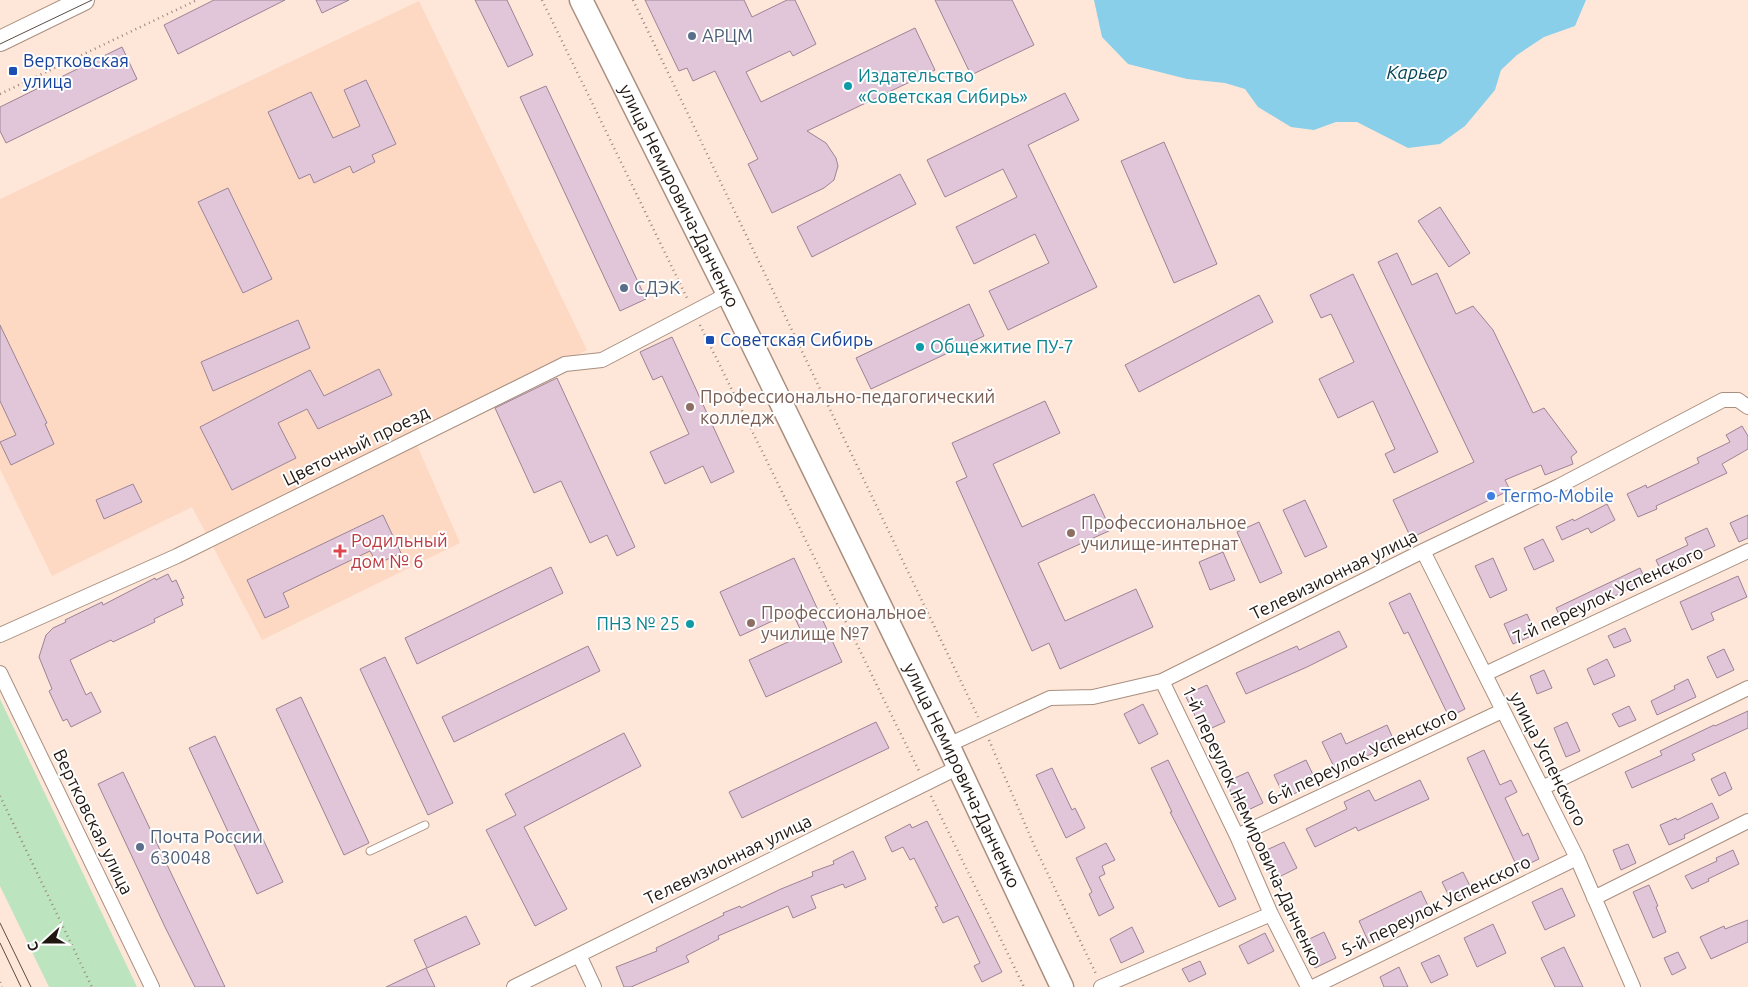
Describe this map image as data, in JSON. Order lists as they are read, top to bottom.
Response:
{
  "streets": {
    "main road": ["улица Немировича-Данченко"],
    "street": [
      "Цветочный проезд",
      "Телевизионная улица",
      "7-й переулок Успенского",
      "6-й переулок Успенского",
      "улица Успенского",
      "Вертковская улица",
      "1-й переулок Немировича-Данченко",
      "5-й переулок Успенского"
    ]
  },
  "crossings": [
    ["улица Немировича-Данченко", "Цветочный проезд"],
    ["улица Немировича-Данченко", "Телевизионная улица"],
    ["Телевизионная улица", "улица Успенского"],
    ["Телевизионная улица", "1-й переулок Немировича-Данченко"],
    ["7-й переулок Успенского", "улица Успенского"],
    ["6-й переулок Успенского", "улица Успенского"],
    ["6-й переулок Успенского", "1-й переулок Немировича-Данченко"],
    ["улица Успенского", "5-й переулок Успенского"]
  ],
  "water": ["Карьер"],
  "places": {
    "other": [
      "АРЦМ",
      "Издательство «Советская Сибирь»",
      "СДЭК",
      "Общежитие ПУ-7",
      "Профессионально-педагогический колледж",
      "Termo-Mobile",
      "Профессиональное училище-интернат",
      "Профессиональное училище №7",
      "ПНЗ № 25",
      "Почта России 630048"
    ],
    "transit": ["Вертковская улица", "Советская Сибирь"],
    "health": ["Родильный дом № 6"]
  },
  "north": "left"
}
